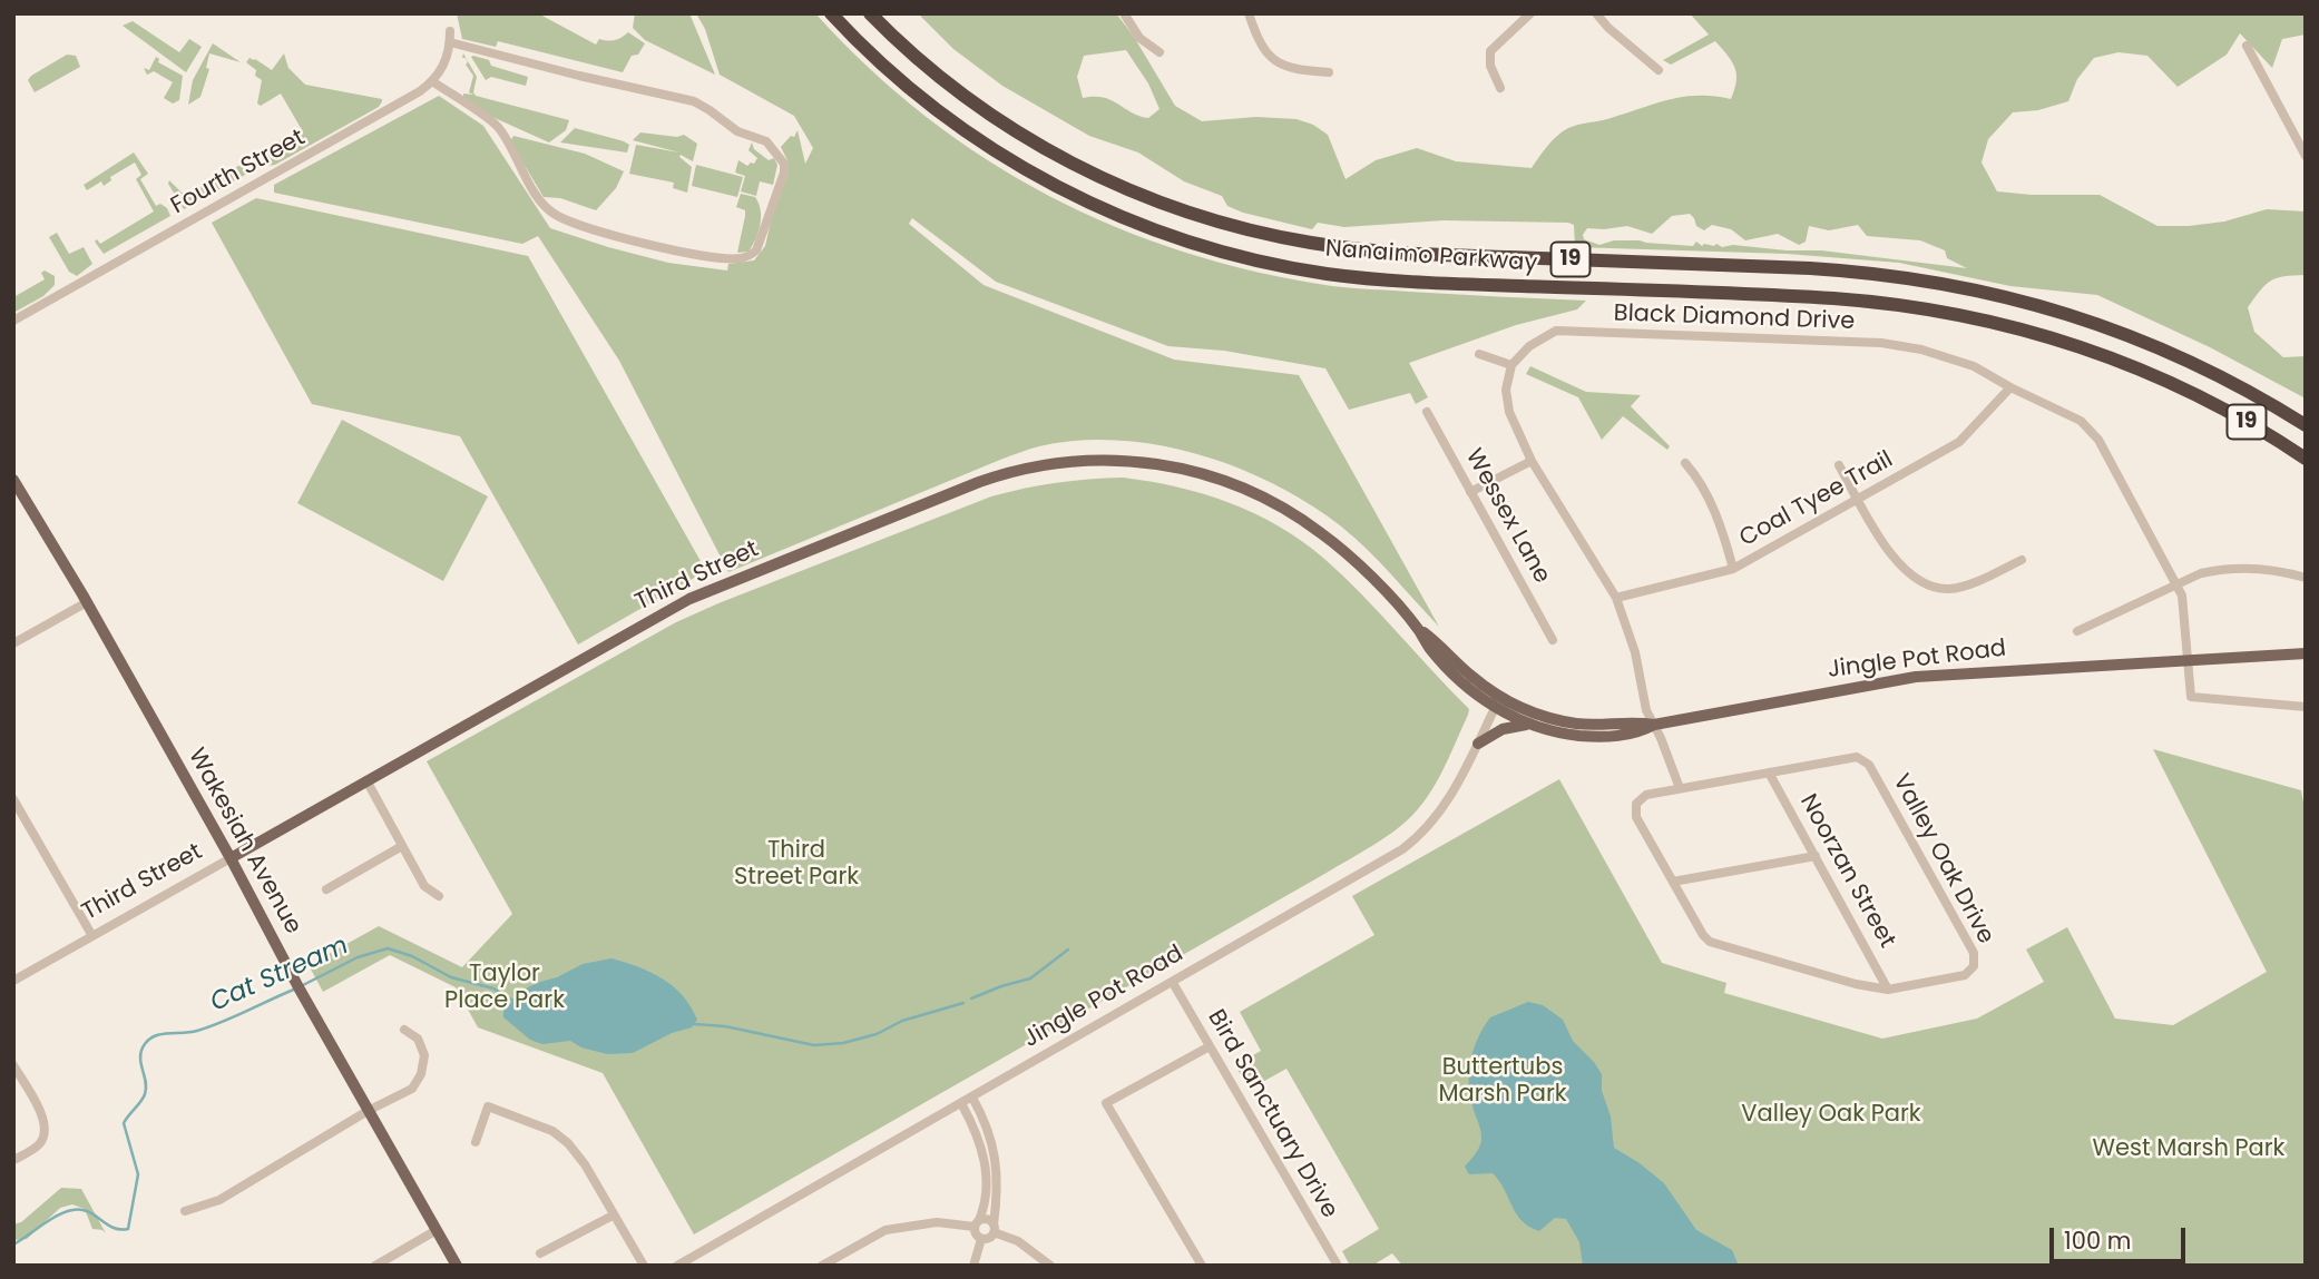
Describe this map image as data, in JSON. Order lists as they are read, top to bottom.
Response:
{
  "streets": {
    "highway": ["Nanaimo Parkway", "19"],
    "main road": ["Third Street", "Jingle Pot Road", "Wakesiah Avenue"],
    "street": [
      "Fourth Street",
      "Black Diamond Drive",
      "Coal Tyee Trail",
      "Wessex Lane",
      "Valley Oak Drive",
      "Noorzan Street",
      "Bird Sanctuary Drive"
    ]
  },
  "crossings": [
    ["Black Diamond Drive", "Coal Tyee Trail"],
    ["Black Diamond Drive", "Jingle Pot Road"],
    ["Third Street", "Jingle Pot Road"],
    ["Third Street", "Wakesiah Avenue"],
    ["Jingle Pot Road", "Bird Sanctuary Drive"],
    ["Valley Oak Drive", "Noorzan Street"]
  ],
  "water": ["Cat Stream"],
  "parks": [
    "Third Street Park",
    "Taylor Place Park",
    "Buttertubs Marsh Park",
    "Valley Oak Park",
    "West Marsh Park"
  ],
  "scale_bar": "100 m"
}
